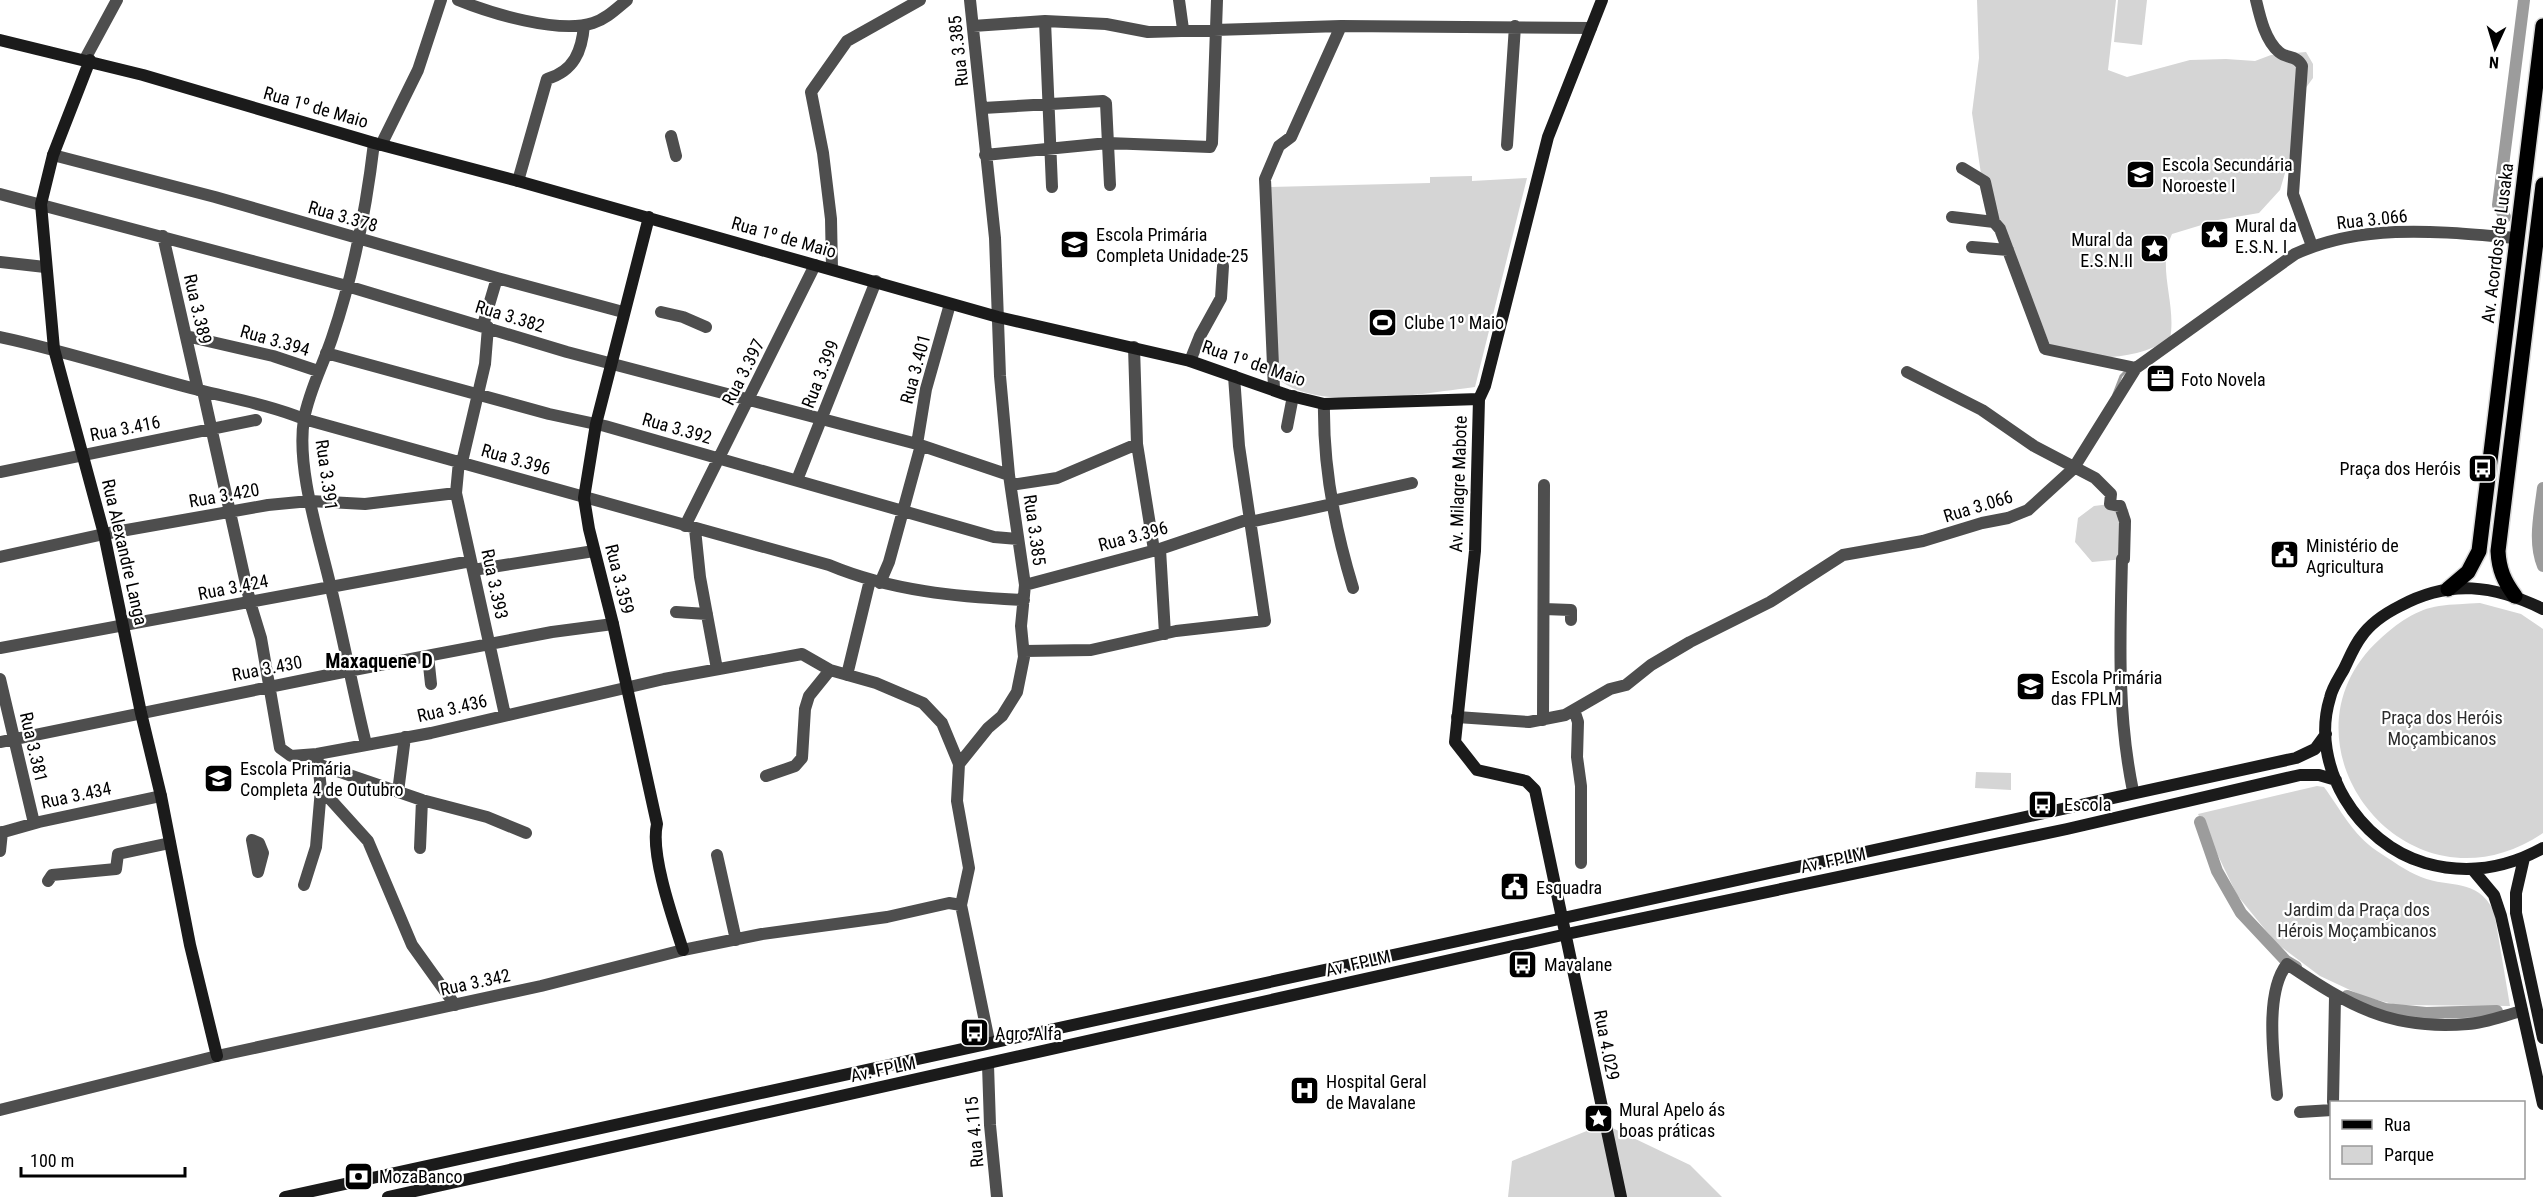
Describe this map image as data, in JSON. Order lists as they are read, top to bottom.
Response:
{
  "streets": {
    "main road": [
      "Rua 1º de Maio",
      "Av. Acordos de Lusaka",
      "Av. Milagre Mabote",
      "Rua Alexandre Langa",
      "Rua 3.359",
      "Av. FPLM",
      "Rua 4.029"
    ],
    "street": [
      "Rua 3.385",
      "Rua 3.378",
      "Rua 3.066",
      "Rua 3.389",
      "Rua 3.382",
      "Rua 3.394",
      "Rua 3.401",
      "Rua 3.397",
      "Rua 3.399",
      "Rua 3.416",
      "Rua 3.392",
      "Rua 3.396",
      "Rua 3.391",
      "Rua 3.420",
      "Rua 3.393",
      "Rua 3.424",
      "Rua 3.430",
      "Rua 3.436",
      "Rua 3.381",
      "Rua 3.434",
      "Rua 3.342",
      "Rua 4.115"
    ]
  },
  "crossings": [
    ["Rua 3.385", "Rua 1º de Maio"],
    ["Rua 3.385", "Rua 3.382"],
    ["Rua 3.385", "Rua 3.392"],
    ["Rua 3.385", "Rua 3.396"],
    ["Rua 3.385", "Rua 3.436"],
    ["Rua 1º de Maio", "Rua 3.401"],
    ["Rua 1º de Maio", "Rua 3.397"],
    ["Rua 1º de Maio", "Rua 3.399"],
    ["Rua 1º de Maio", "Rua 3.391"],
    ["Rua 1º de Maio", "Av. Milagre Mabote"],
    ["Rua 1º de Maio", "Rua Alexandre Langa"],
    ["Rua 1º de Maio", "Rua 3.359"],
    ["Rua 3.378", "Rua 3.391"],
    ["Rua 3.378", "Rua Alexandre Langa"],
    ["Rua 3.378", "Rua 3.359"],
    ["Rua 3.378", "Rua 3.393"],
    ["Rua 3.066", "Av. Acordos de Lusaka"],
    ["Rua 3.066", "Av. Milagre Mabote"],
    ["Rua 3.389", "Rua 3.382"],
    ["Rua 3.389", "Rua 3.394"],
    ["Rua 3.389", "Rua 3.416"],
    ["Rua 3.389", "Rua 3.396"],
    ["Rua 3.389", "Rua 3.420"],
    ["Rua 3.389", "Rua 3.424"],
    ["Rua 3.389", "Rua 3.430"],
    ["Rua 3.389", "Rua 3.436"],
    ["Rua 3.382", "Rua 3.401"],
    ["Rua 3.382", "Rua 3.397"],
    ["Rua 3.382", "Rua 3.399"],
    ["Rua 3.382", "Rua 3.391"],
    ["Rua 3.382", "Rua Alexandre Langa"],
    ["Rua 3.382", "Rua 3.359"],
    ["Rua 3.382", "Rua 3.393"],
    ["Rua 3.394", "Rua 3.391"],
    ["Rua 3.401", "Rua 3.392"],
    ["Rua 3.401", "Rua 3.396"],
    ["Rua 3.401", "Rua 3.436"],
    ["Rua 3.397", "Rua 3.392"],
    ["Rua 3.397", "Rua 3.396"],
    ["Rua 3.399", "Rua 3.392"],
    ["Rua 3.416", "Rua Alexandre Langa"],
    ["Rua 3.392", "Rua 3.391"],
    ["Rua 3.392", "Rua 3.359"],
    ["Rua 3.392", "Rua 3.393"],
    ["Rua 3.396", "Rua 3.391"],
    ["Rua 3.396", "Rua Alexandre Langa"],
    ["Rua 3.396", "Rua 3.359"],
    ["Rua 3.396", "Rua 3.393"],
    ["Rua 3.391", "Rua 3.420"],
    ["Rua 3.391", "Rua 3.424"],
    ["Rua 3.391", "Rua 3.430"],
    ["Rua 3.391", "Rua 3.436"],
    ["Av. Milagre Mabote", "Av. FPLM"],
    ["Av. Milagre Mabote", "Rua 4.029"],
    ["Rua 3.420", "Rua Alexandre Langa"],
    ["Rua 3.420", "Rua 3.393"],
    ["Rua Alexandre Langa", "Rua 3.424"],
    ["Rua Alexandre Langa", "Rua 3.430"],
    ["Rua Alexandre Langa", "Rua 3.434"],
    ["Rua Alexandre Langa", "Rua 3.342"],
    ["Rua 3.359", "Rua 3.424"],
    ["Rua 3.359", "Rua 3.430"],
    ["Rua 3.359", "Rua 3.436"],
    ["Rua 3.359", "Rua 3.342"],
    ["Rua 3.393", "Rua 3.424"],
    ["Rua 3.393", "Rua 3.430"],
    ["Rua 3.393", "Rua 3.436"],
    ["Rua 3.430", "Rua 3.381"],
    ["Rua 3.381", "Rua 3.434"],
    ["Av. FPLM", "Rua 4.029"],
    ["Av. FPLM", "Rua 4.115"]
  ],
  "districts": ["Maxaquene D"],
  "parks": ["Praça dos Heróis Moçambicanos", "Jardim da Praça dos Hérois Moçambicanos"],
  "places": {
    "school or university": [
      "Escola Secundária Noroeste I",
      "Escola Primária Completa Unidade-25",
      "Escola Primária das FPLM",
      "Escola Primária Completa 4 de Outubro"
    ],
    "place": ["Mural da E.S.N. I", "Mural da E.S.N.II", "Mural Apelo ás boas práticas"],
    "sports": ["Clube 1º Maio"],
    "office": ["Foto Novela"],
    "bus stop": [
      "Praça dos Heróis",
      "Escola",
      "Mavalane",
      "Agro-Alfa"
    ],
    "public building": ["Ministério de Agricultura", "Esquadra"],
    "hospital": ["Hospital Geral de Mavalane"],
    "bank": ["MozaBanco"]
  },
  "legend": ["Rua", "Parque"],
  "scale_bar": "100 m",
  "north": "bottom"
}
